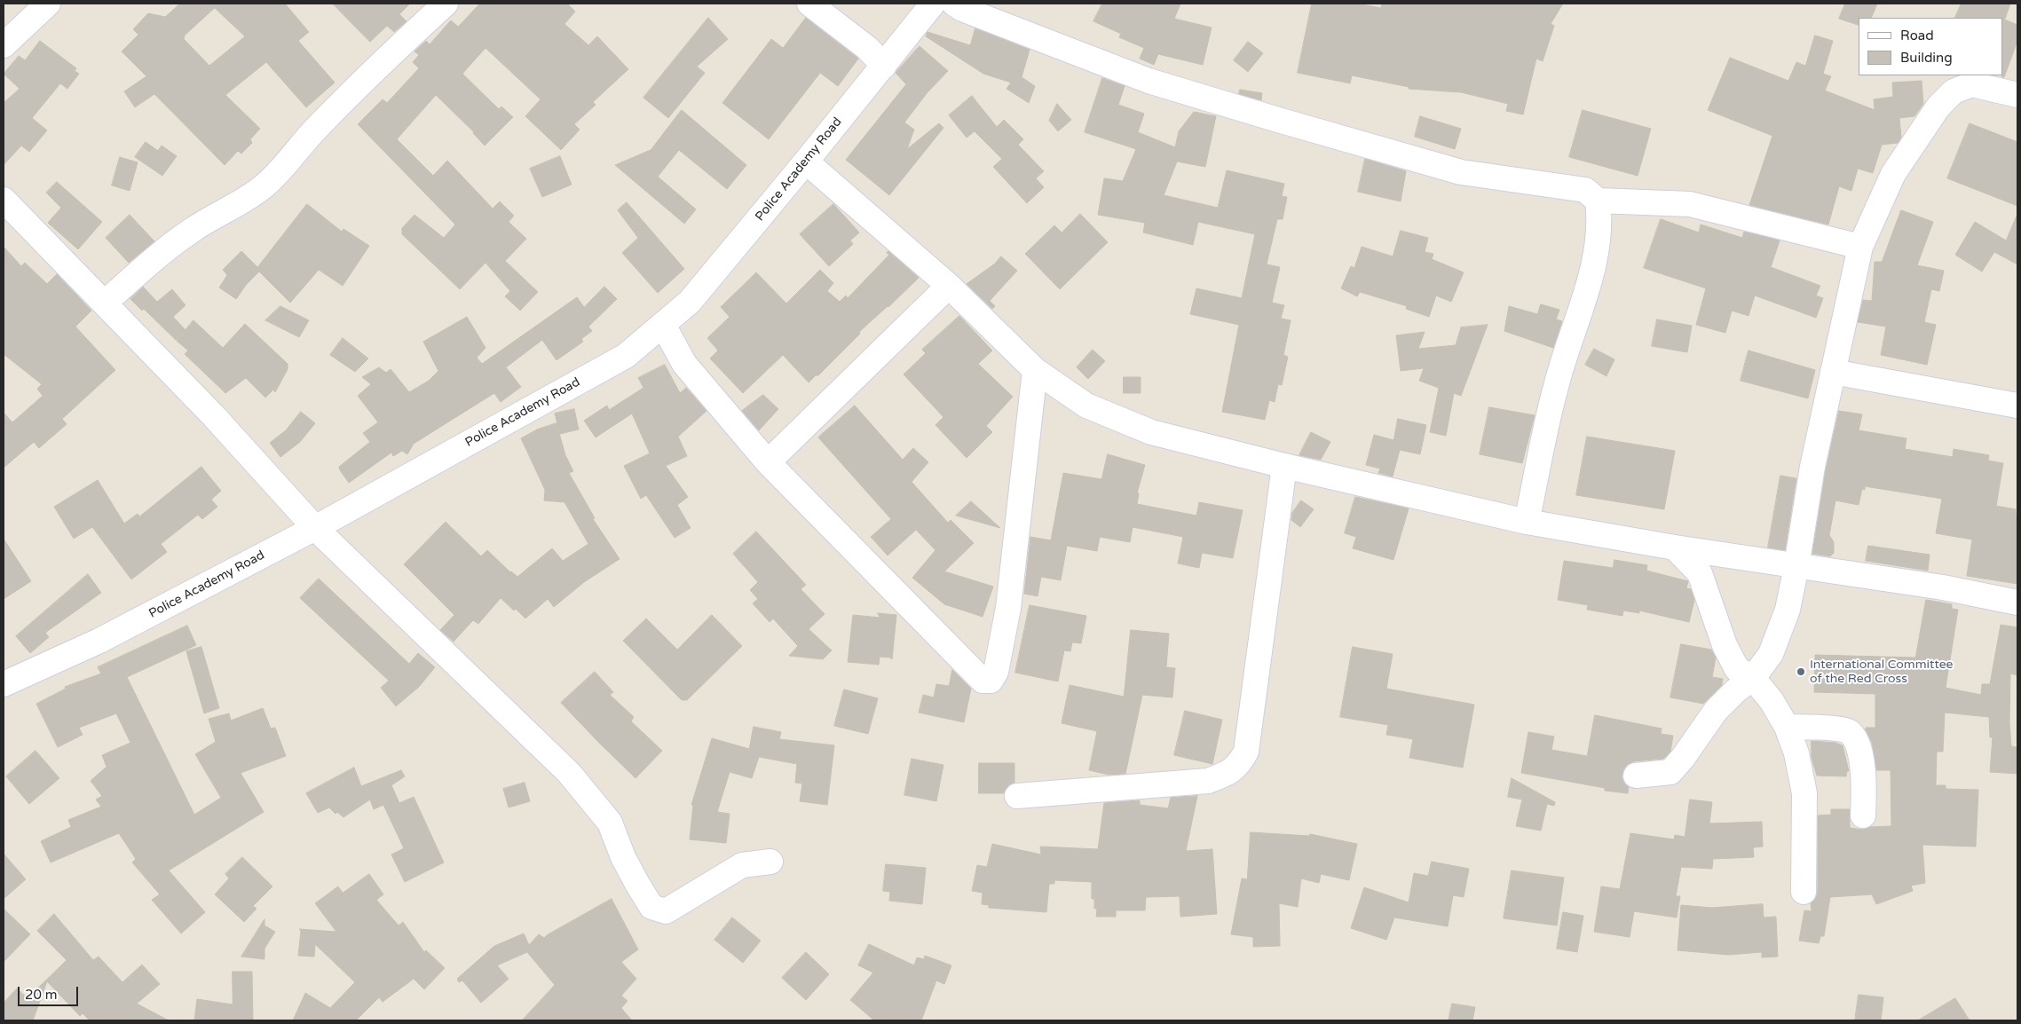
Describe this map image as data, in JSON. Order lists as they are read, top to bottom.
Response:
{
  "streets": {
    "street": ["Police Academy Road"]
  },
  "places": ["International Committee of the Red Cross"],
  "legend": ["Road", "Building"],
  "scale_bar": "20 m"
}
